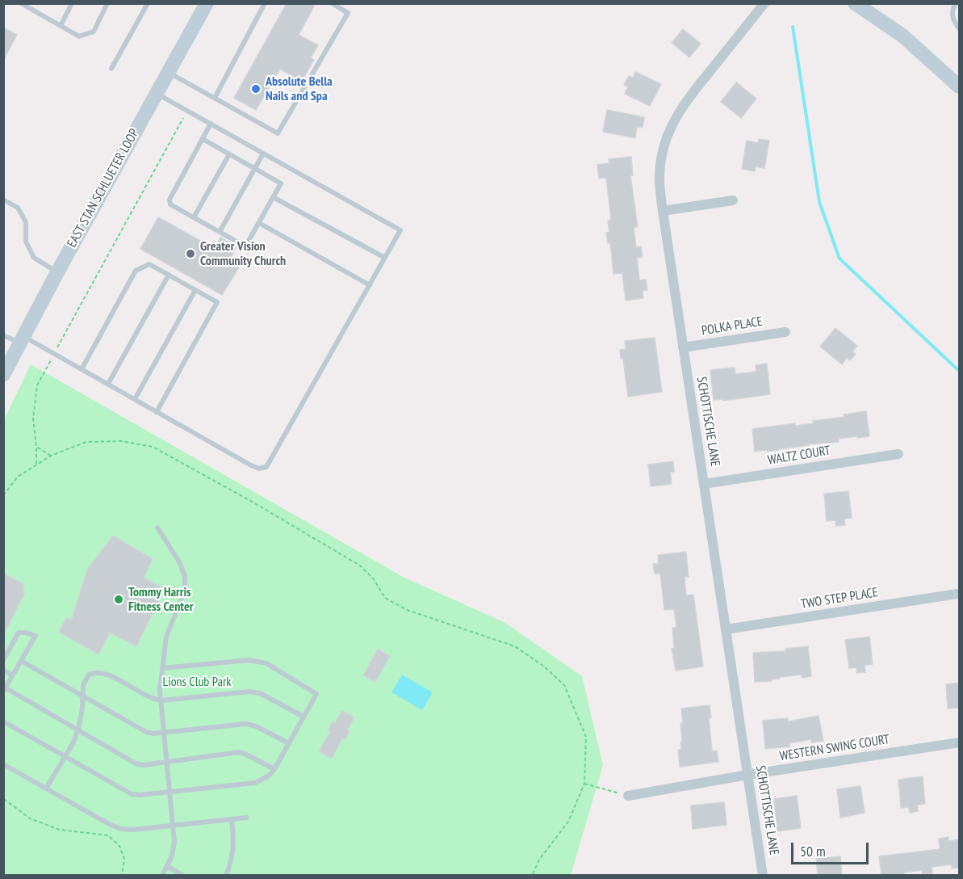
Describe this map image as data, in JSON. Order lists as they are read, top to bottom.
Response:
{
  "streets": {
    "main road": ["EAST STAN SCHLUETER LOOP"],
    "street": [
      "POLKA PLACE",
      "SCHOTTISCHE LANE",
      "WALTZ COURT",
      "TWO STEP PLACE",
      "WESTERN SWING COURT"
    ]
  },
  "crossings": [
    ["POLKA PLACE", "SCHOTTISCHE LANE"],
    ["SCHOTTISCHE LANE", "WALTZ COURT"],
    ["SCHOTTISCHE LANE", "TWO STEP PLACE"],
    ["SCHOTTISCHE LANE", "WESTERN SWING COURT"]
  ],
  "parks": ["Lions Club Park"],
  "places": ["Absolute Bella Nails and Spa", "Greater Vision Community Church", "Tommy Harris Fitness Center"],
  "scale_bar": "50 m"
}
